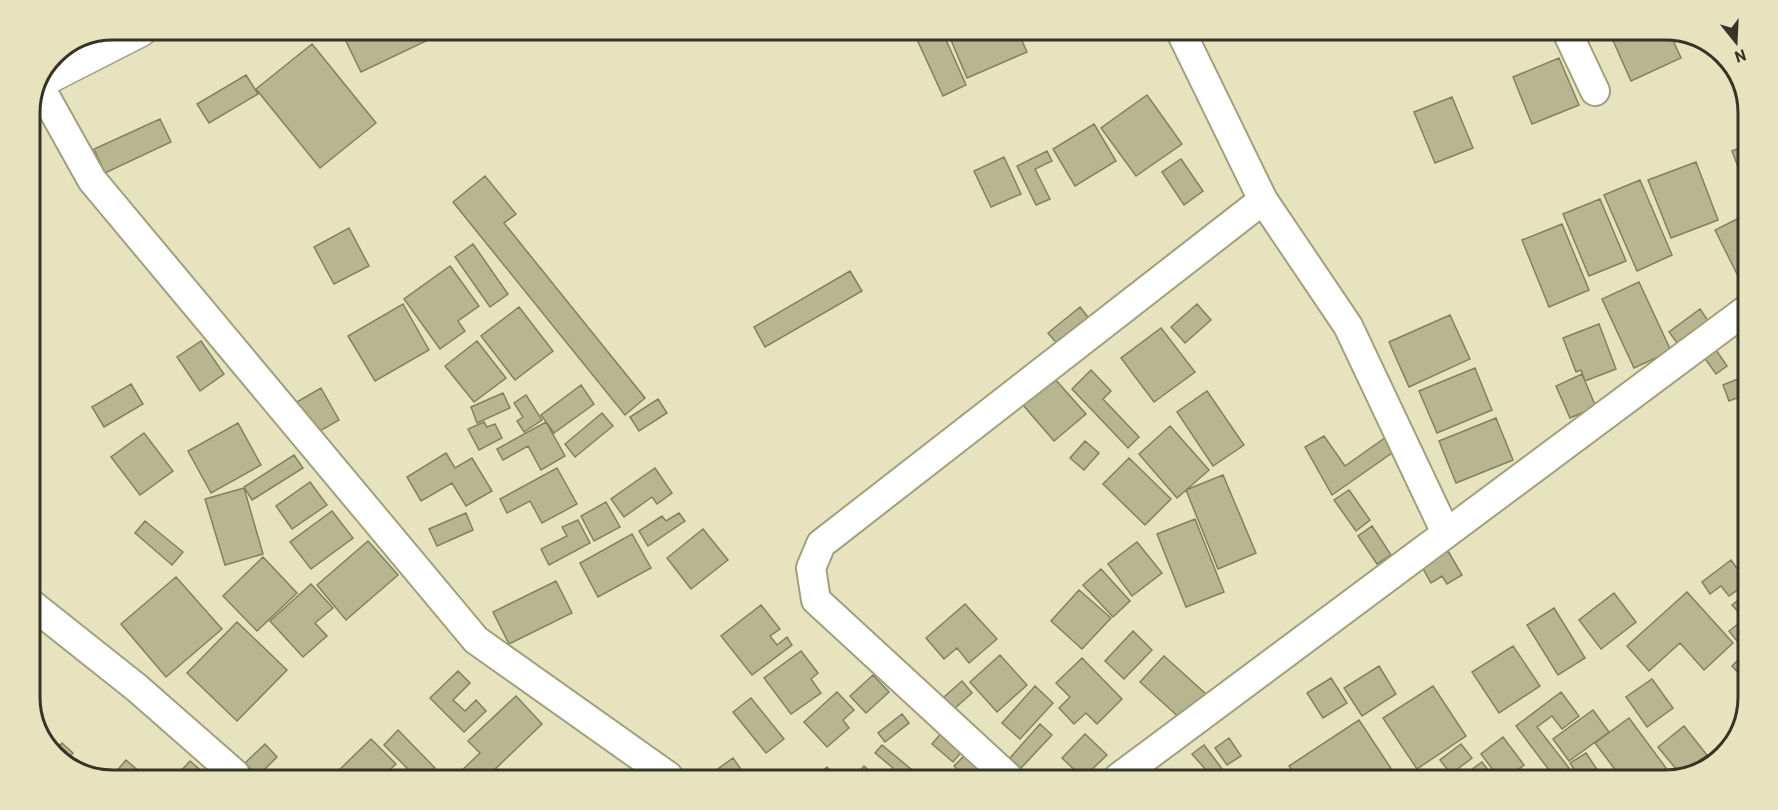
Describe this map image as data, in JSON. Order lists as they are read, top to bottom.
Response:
{
  "north": "bottom"
}
